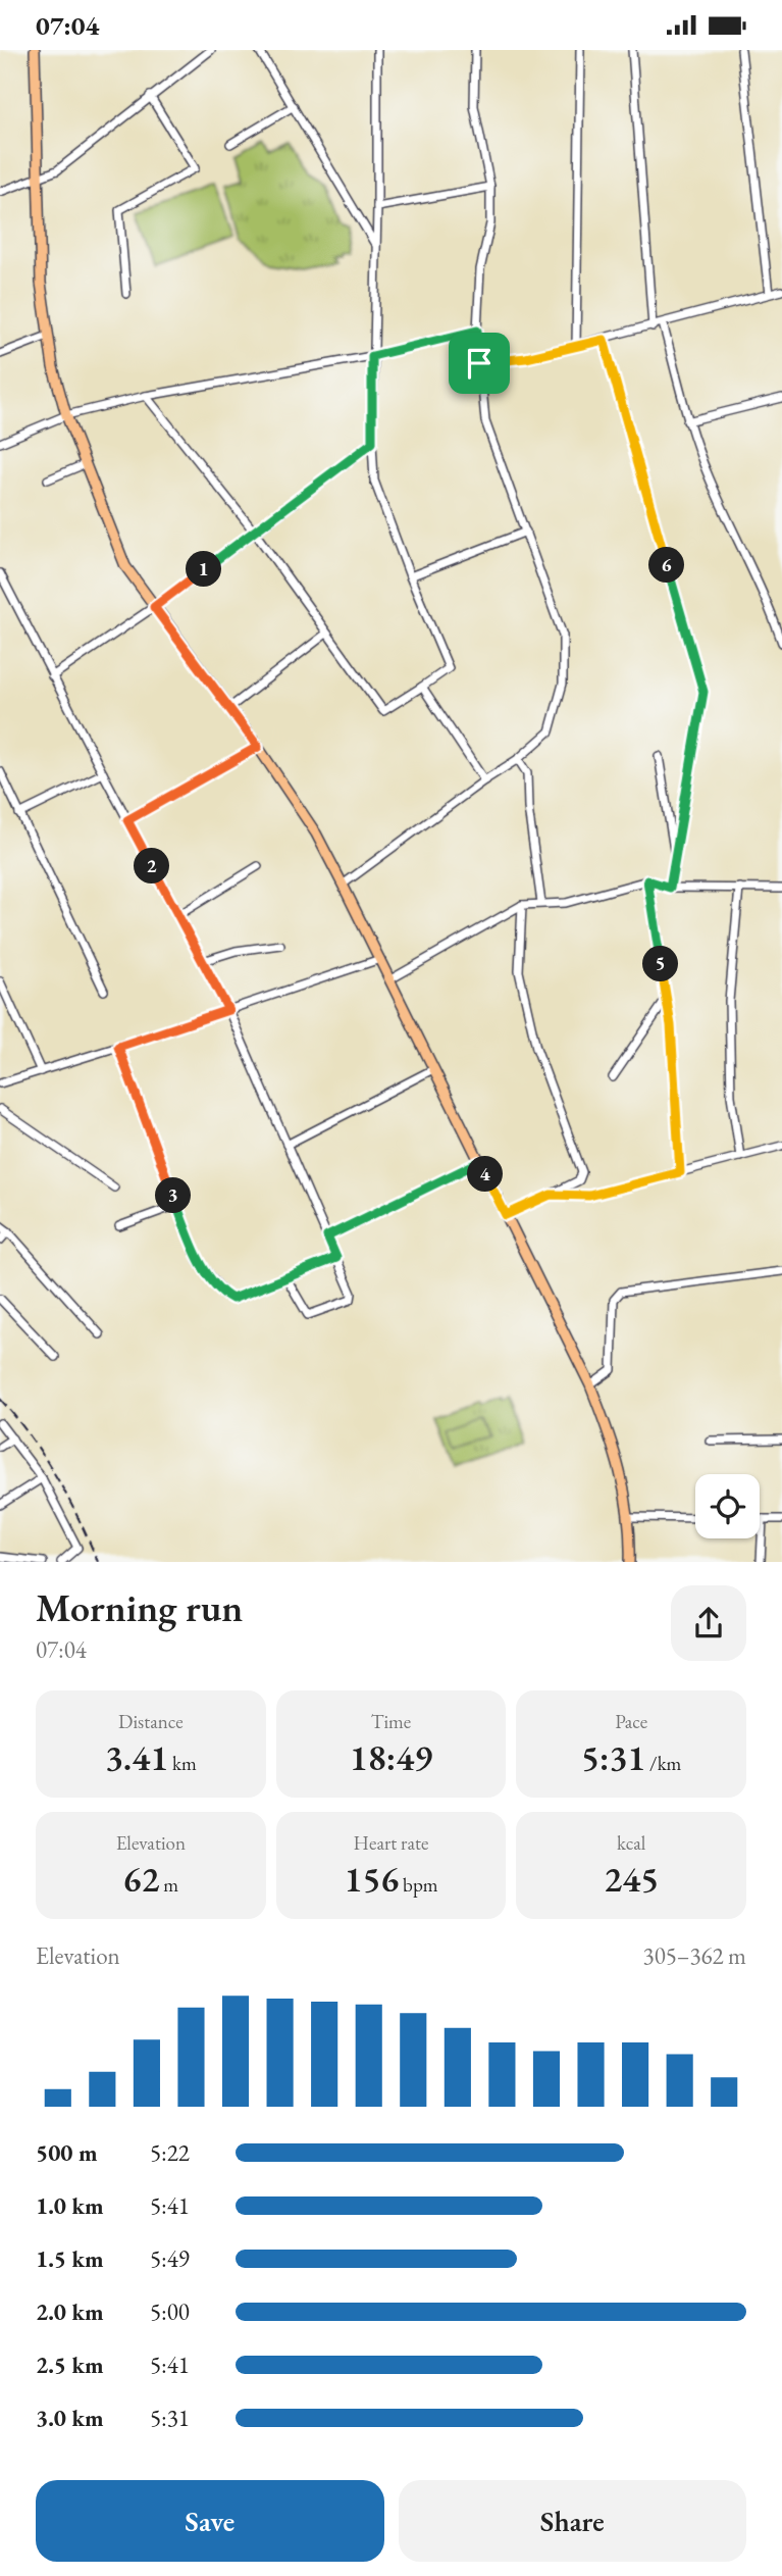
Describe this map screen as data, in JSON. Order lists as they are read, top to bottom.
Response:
{
  "page": {
    "status": "07:04",
    "pins": [
      "6",
      "1",
      "2",
      "5",
      "4",
      "3"
    ],
    "heading": ["Morning run", "07:04"],
    "stats": [
      ["Distance", "3.41 km"],
      ["Time", "18:49"],
      ["Pace", "5:31 /km"],
      ["Elevation", "62 m"],
      ["Heart rate", "156 bpm"],
      ["kcal", "245"]
    ],
    "chart": ["Elevation", "305–362 m"],
    "list": [
      {
        "name": "500 m",
        "note": "5:22"
      },
      {
        "name": "1.0 km",
        "note": "5:41"
      },
      {
        "name": "1.5 km",
        "note": "5:49"
      },
      {
        "name": "2.0 km",
        "note": "5:00"
      },
      {
        "name": "2.5 km",
        "note": "5:41"
      },
      {
        "name": "3.0 km",
        "note": "5:31"
      }
    ],
    "buttons": ["Save", "Share"]
  }
}
